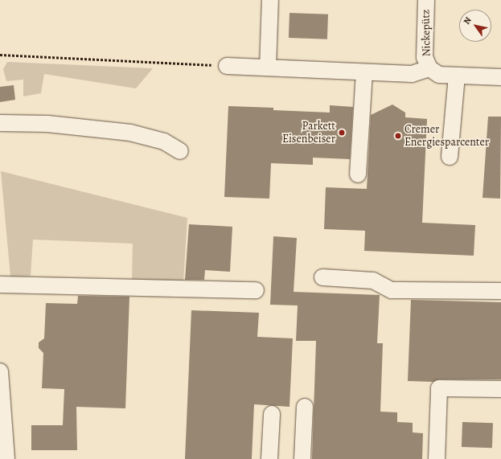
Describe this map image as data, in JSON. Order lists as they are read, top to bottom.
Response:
{
  "streets": {
    "street": ["Nickepütz"]
  },
  "places": ["Parkett Eisenbeiser", "Cremer Energiesparcenter"],
  "north": "top left"
}
